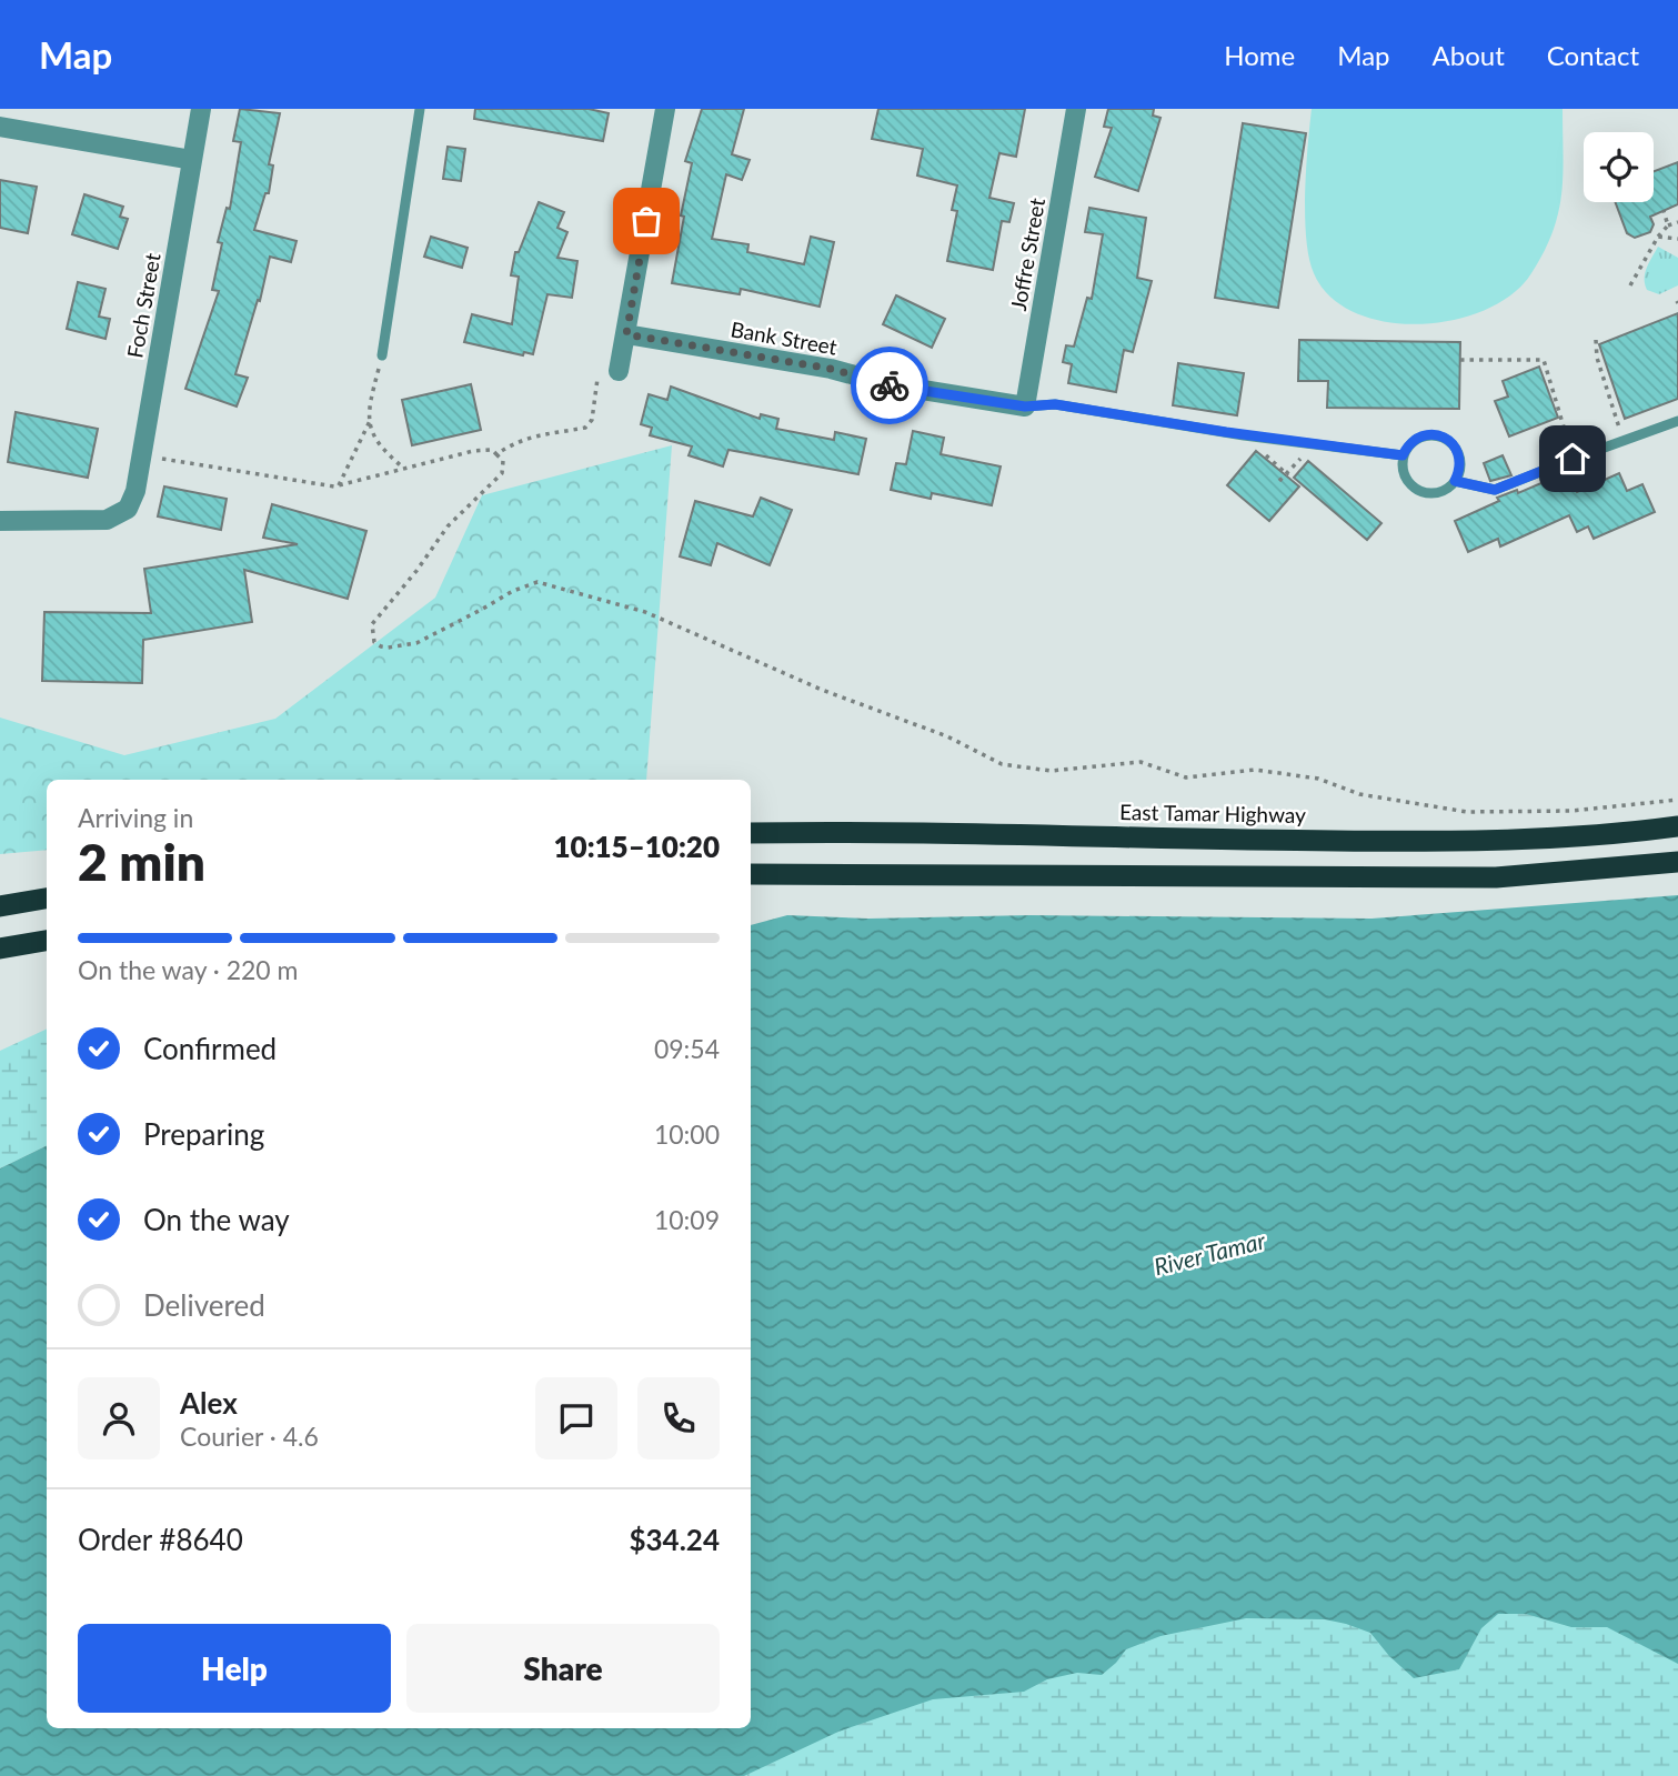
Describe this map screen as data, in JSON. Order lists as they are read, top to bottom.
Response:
{
  "streets": {
    "highway": ["East Tamar Highway"],
    "street": ["Joffre Street", "Foch Street", "Bank Street"]
  },
  "crossings": [
    ["Joffre Street", "Bank Street"]
  ],
  "water": ["River Tamar"],
  "page": {
    "header": "Map",
    "nav": [
      "Home",
      "Map",
      "About",
      "Contact"
    ],
    "heading": ["2 min", "Arriving in", "10:15–10:20"],
    "panel": [
      "Alex",
      "Courier · 4.6",
      "Order #8640",
      "$34.24"
    ],
    "bar": "On the way · 220 m",
    "list": [
      ["Confirmed", "09:54"],
      ["Preparing", "10:00"],
      ["On the way", "10:09"],
      "Delivered"
    ],
    "buttons": ["Help", "Share"]
  }
}
